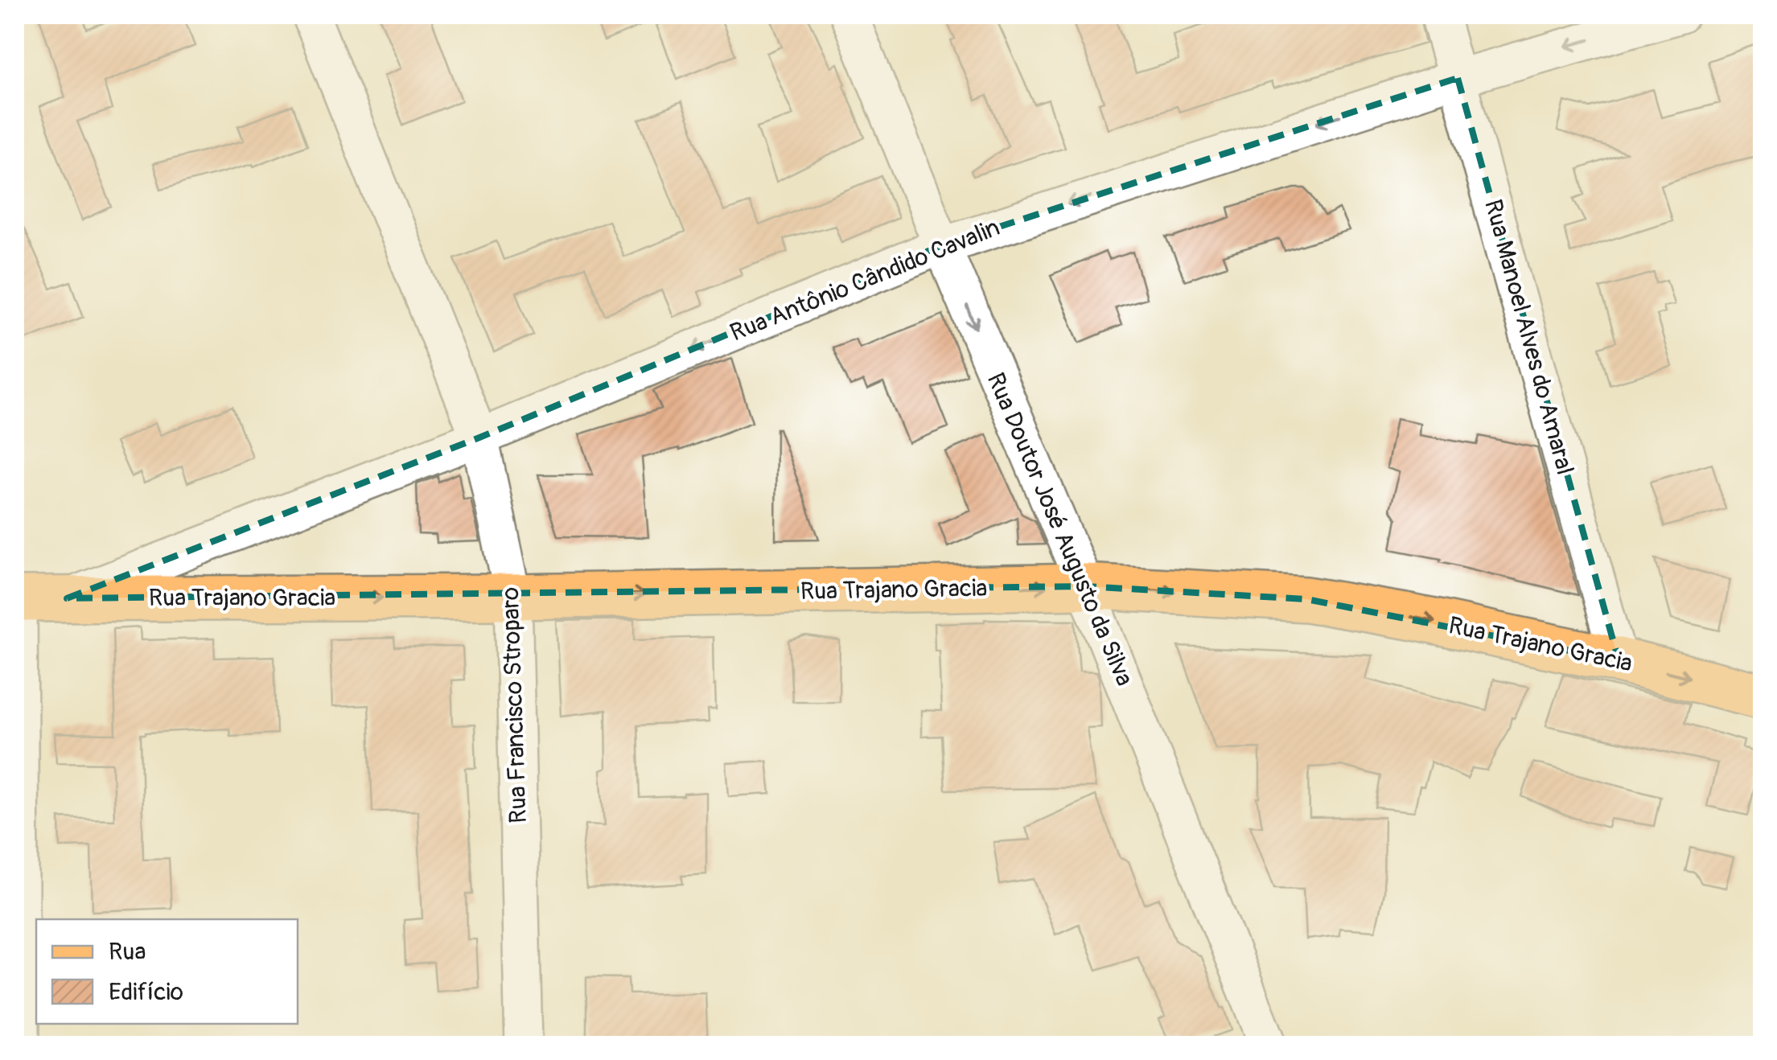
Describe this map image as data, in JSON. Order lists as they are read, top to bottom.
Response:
{
  "streets": {
    "main road": ["Rua Trajano Gracia"],
    "street": [
      "Rua Antônio Cândido Cavalin",
      "Rua Manoel Alves do Amaral",
      "Rua Doutor José Augusto da Silva",
      "Rua Francisco Stroparo"
    ]
  },
  "crossings": [
    ["Rua Antônio Cândido Cavalin", "Rua Manoel Alves do Amaral"],
    ["Rua Antônio Cândido Cavalin", "Rua Doutor José Augusto da Silva"],
    ["Rua Antônio Cândido Cavalin", "Rua Trajano Gracia"],
    ["Rua Antônio Cândido Cavalin", "Rua Francisco Stroparo"],
    ["Rua Manoel Alves do Amaral", "Rua Trajano Gracia"],
    ["Rua Doutor José Augusto da Silva", "Rua Trajano Gracia"],
    ["Rua Trajano Gracia", "Rua Francisco Stroparo"]
  ],
  "one_way": ["Rua Antônio Cândido Cavalin", "Rua Trajano Gracia"],
  "legend": ["Rua", "Edifício"]
}
